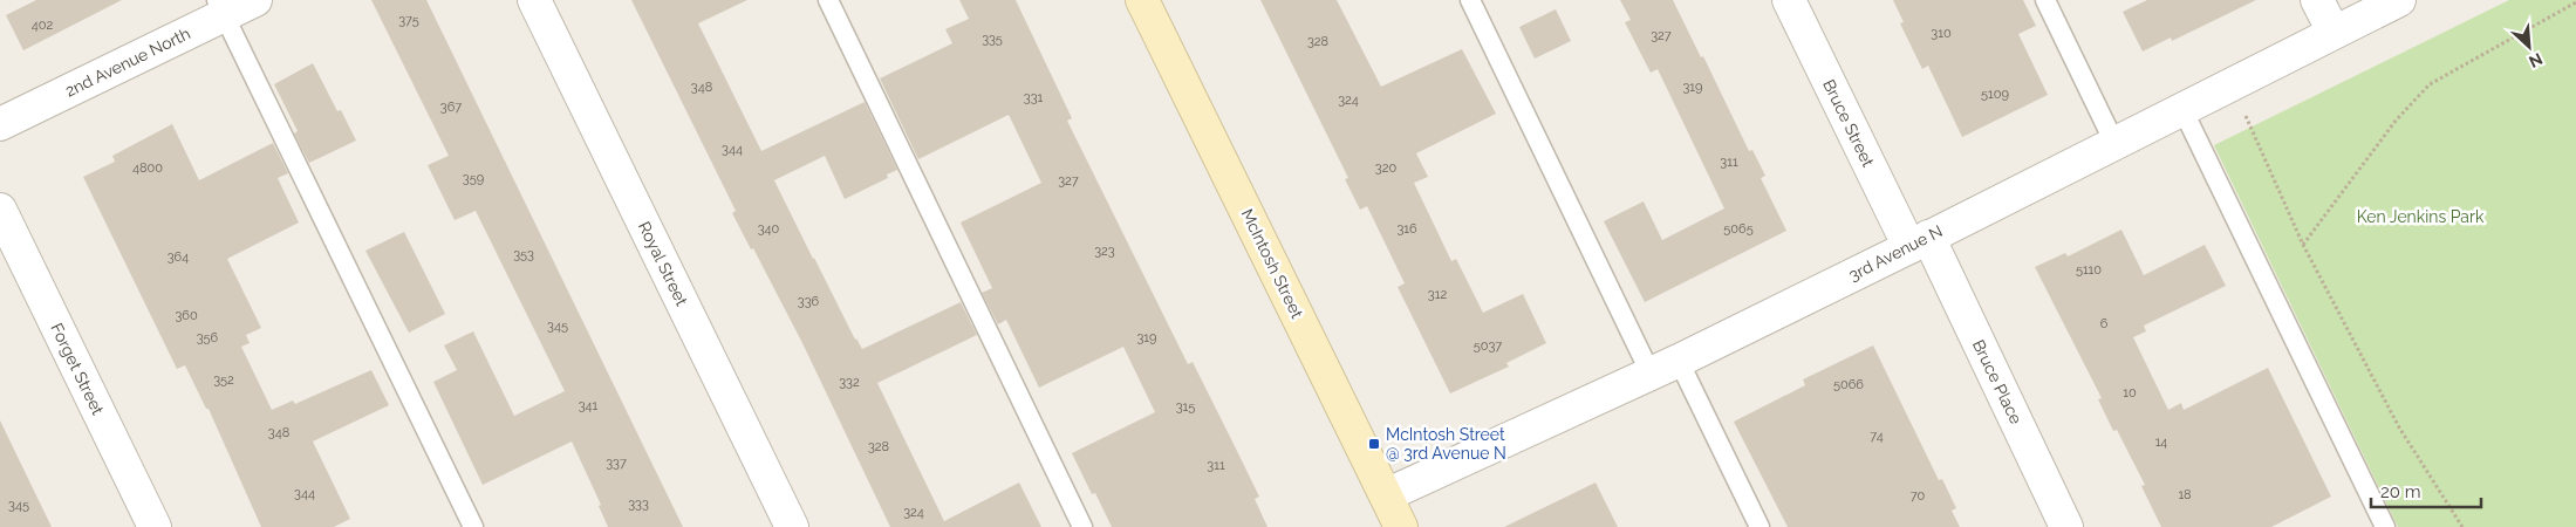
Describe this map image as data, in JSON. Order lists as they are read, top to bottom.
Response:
{
  "streets": {
    "street": [
      "2nd Avenue North",
      "Bruce Street",
      "3rd Avenue N",
      "Royal Street",
      "McIntosh Street",
      "Forget Street",
      "Bruce Place"
    ]
  },
  "crossings": [
    ["Bruce Street", "3rd Avenue N"],
    ["Bruce Street", "Bruce Place"],
    ["3rd Avenue N", "McIntosh Street"],
    ["3rd Avenue N", "Bruce Place"]
  ],
  "parks": ["Ken Jenkins Park"],
  "places": {
    "transit": ["McIntosh Street @ 3rd Avenue N"]
  },
  "house_numbers": [
    "375",
    "402",
    "310",
    "327",
    "335",
    "328",
    "348",
    "319",
    "5109",
    "331",
    "324",
    "367",
    "344",
    "311",
    "4800",
    "320",
    "359",
    "327",
    "340",
    "316",
    "5065",
    "323",
    "353",
    "364",
    "5110",
    "312",
    "336",
    "360",
    "6",
    "345",
    "356",
    "319",
    "5037",
    "352",
    "332",
    "5066",
    "10",
    "341",
    "315",
    "348",
    "74",
    "14",
    "328",
    "337",
    "311",
    "344",
    "18",
    "70",
    "333",
    "345",
    "324"
  ],
  "scale_bar": "20 m",
  "north": "bottom right"
}
